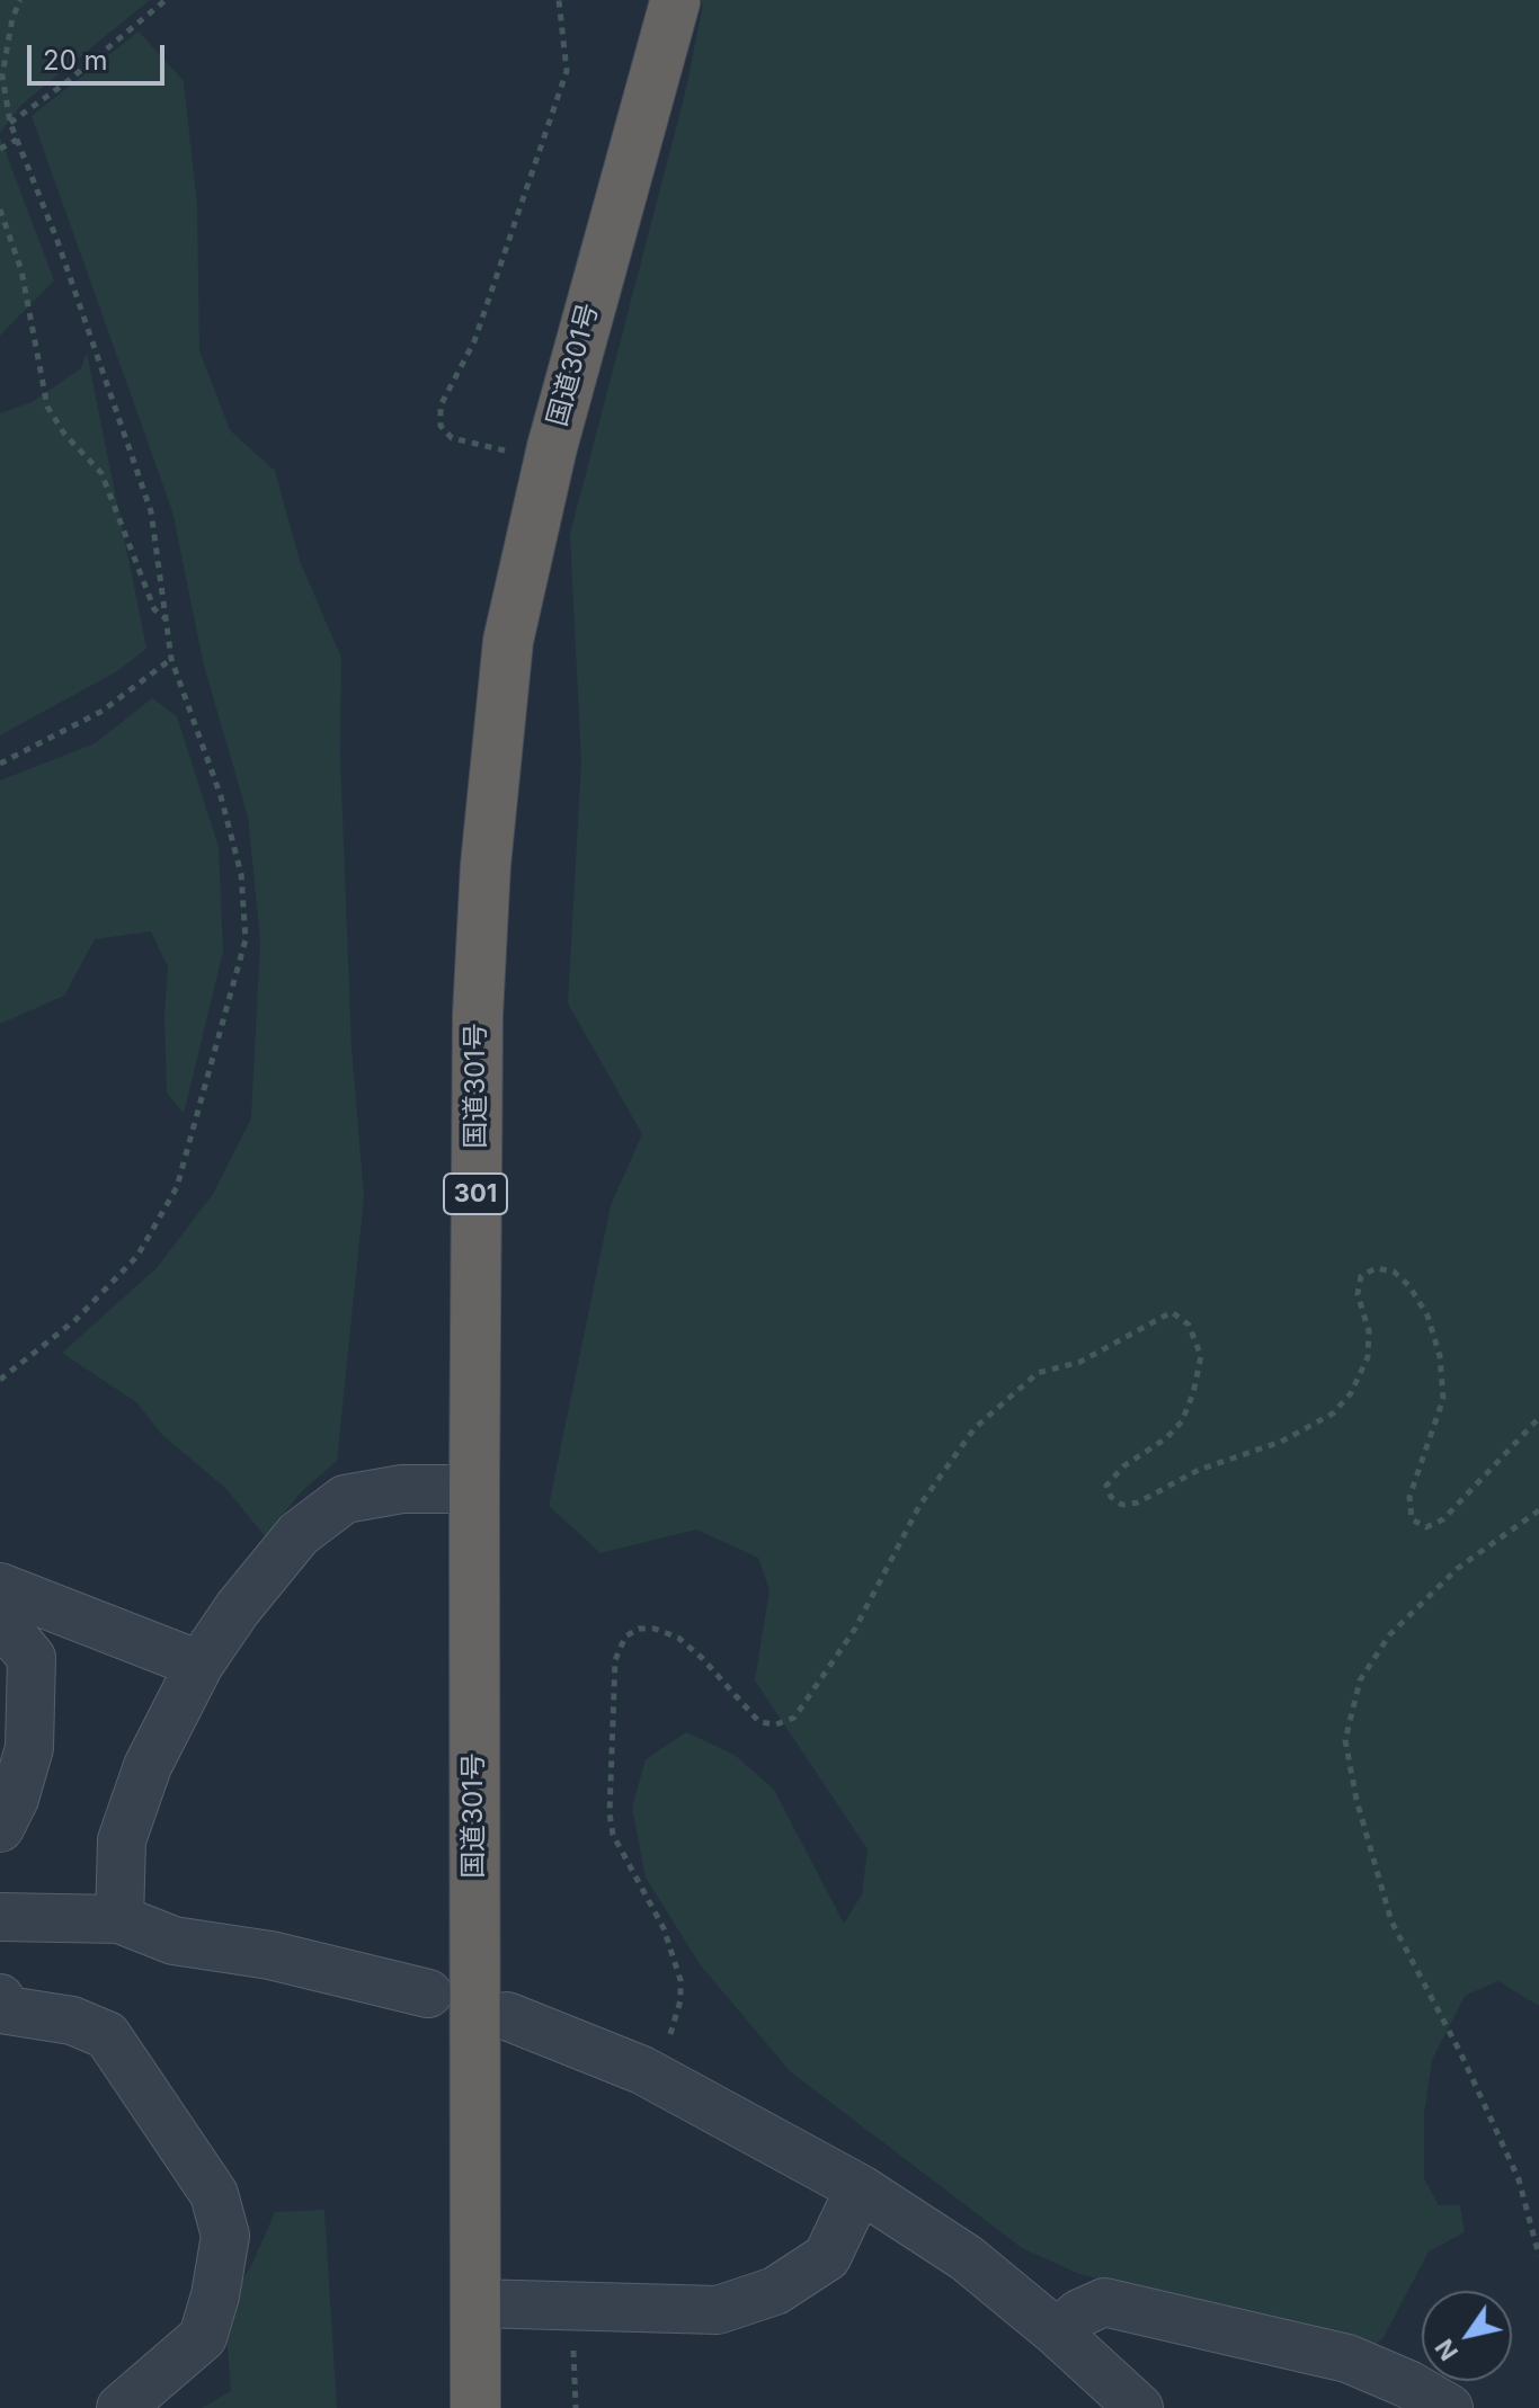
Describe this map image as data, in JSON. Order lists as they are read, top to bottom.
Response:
{
  "streets": {
    "highway": ["国道301号", "301"]
  },
  "scale_bar": "20 m",
  "north": "bottom left"
}
